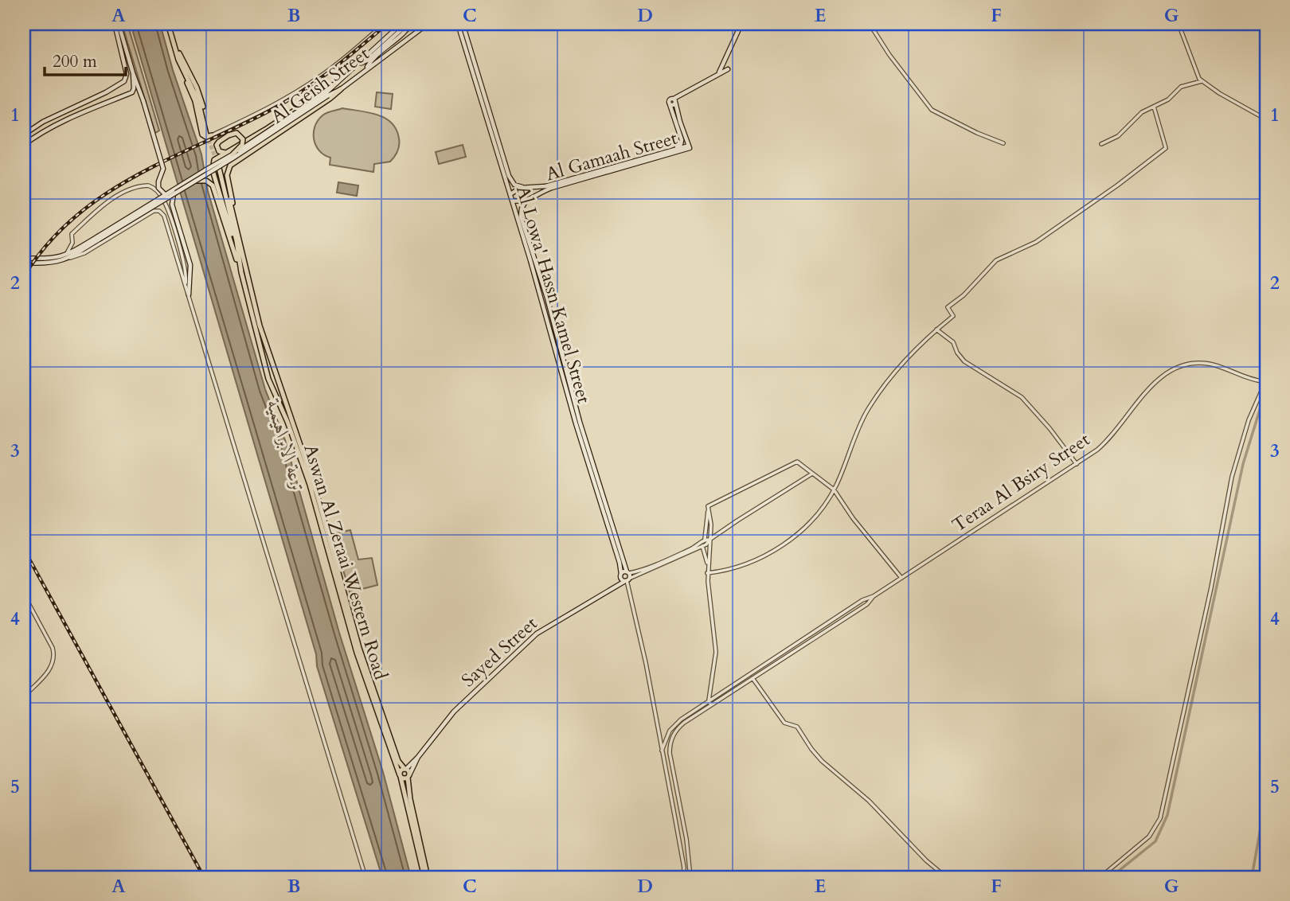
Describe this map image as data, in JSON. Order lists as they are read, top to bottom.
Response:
{
  "streets": {
    "main road": [
      "Al Geish Street",
      "Al Gamaah Street",
      "Al Lowa' Hassn Kamel Street",
      "Aswan Al Zeraai Western Road",
      "Sayed Street"
    ],
    "street": ["Teraa Al Bsiry Street"]
  },
  "crossings": [
    ["Al Geish Street", "Aswan Al Zeraai Western Road"],
    ["Al Gamaah Street", "Al Lowa' Hassn Kamel Street"],
    ["Al Lowa' Hassn Kamel Street", "Sayed Street"],
    ["Aswan Al Zeraai Western Road", "Sayed Street"]
  ],
  "water": ["ترعة الابراهيمية"],
  "scale_bar": "200 m",
  "grid": {
    "columns": [
      "A",
      "B",
      "C",
      "D",
      "E",
      "F",
      "G"
    ],
    "rows": [
      "1",
      "2",
      "3",
      "4",
      "5"
    ]
  }
}
